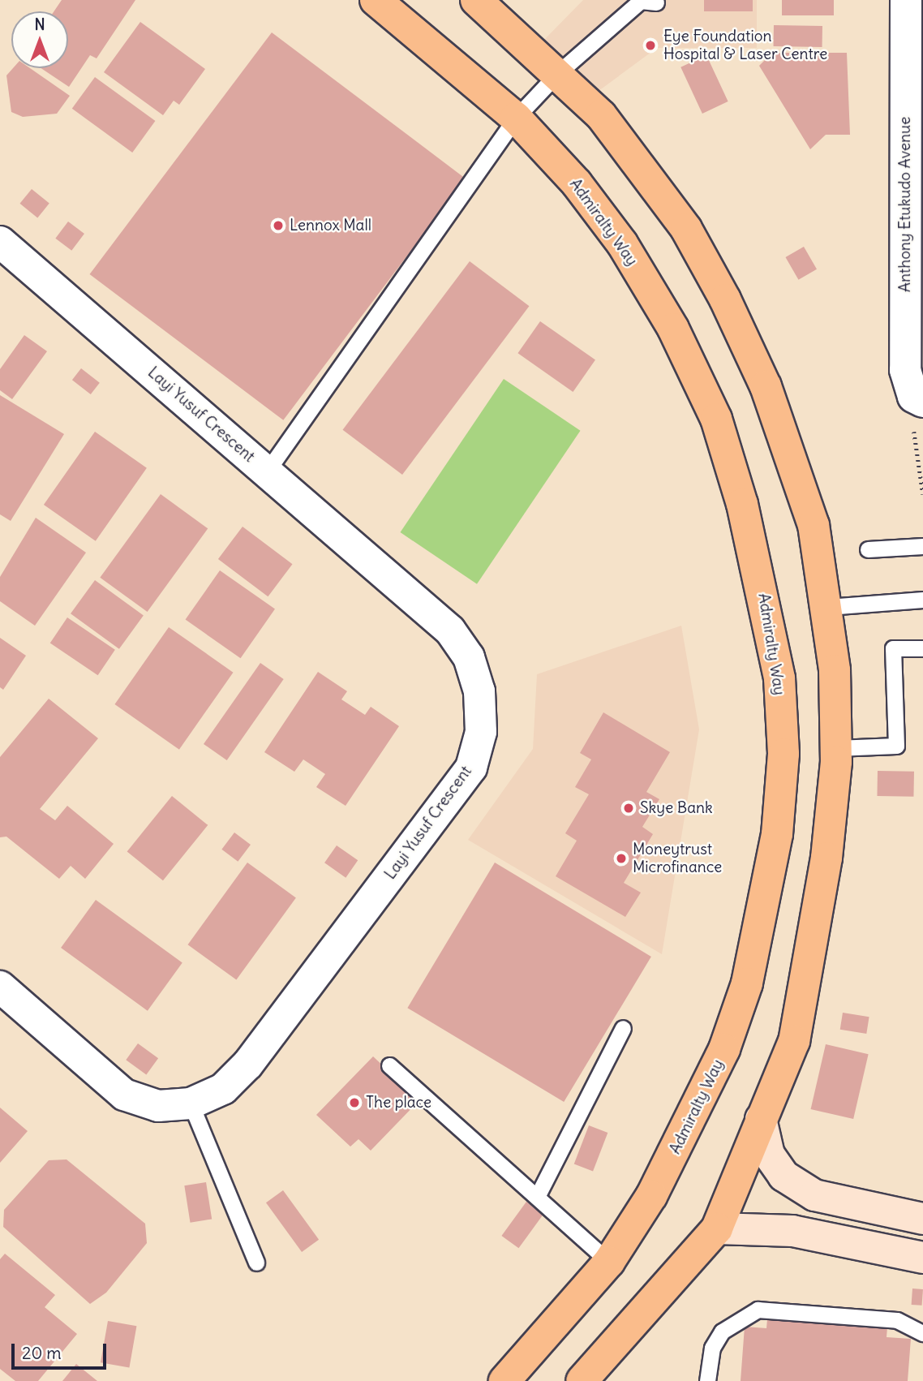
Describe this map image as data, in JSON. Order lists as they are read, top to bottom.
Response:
{
  "streets": {
    "main road": ["Admiralty Way"],
    "street": ["Anthony Etukudo Avenue", "Layi Yusuf Crescent"]
  },
  "places": [
    "Eye Foundation Hospital & Laser Centre",
    "Lennox Mall",
    "Skye Bank",
    "Moneytrust Microfinance",
    "The place"
  ],
  "scale_bar": "20 m",
  "north": "top"
}
